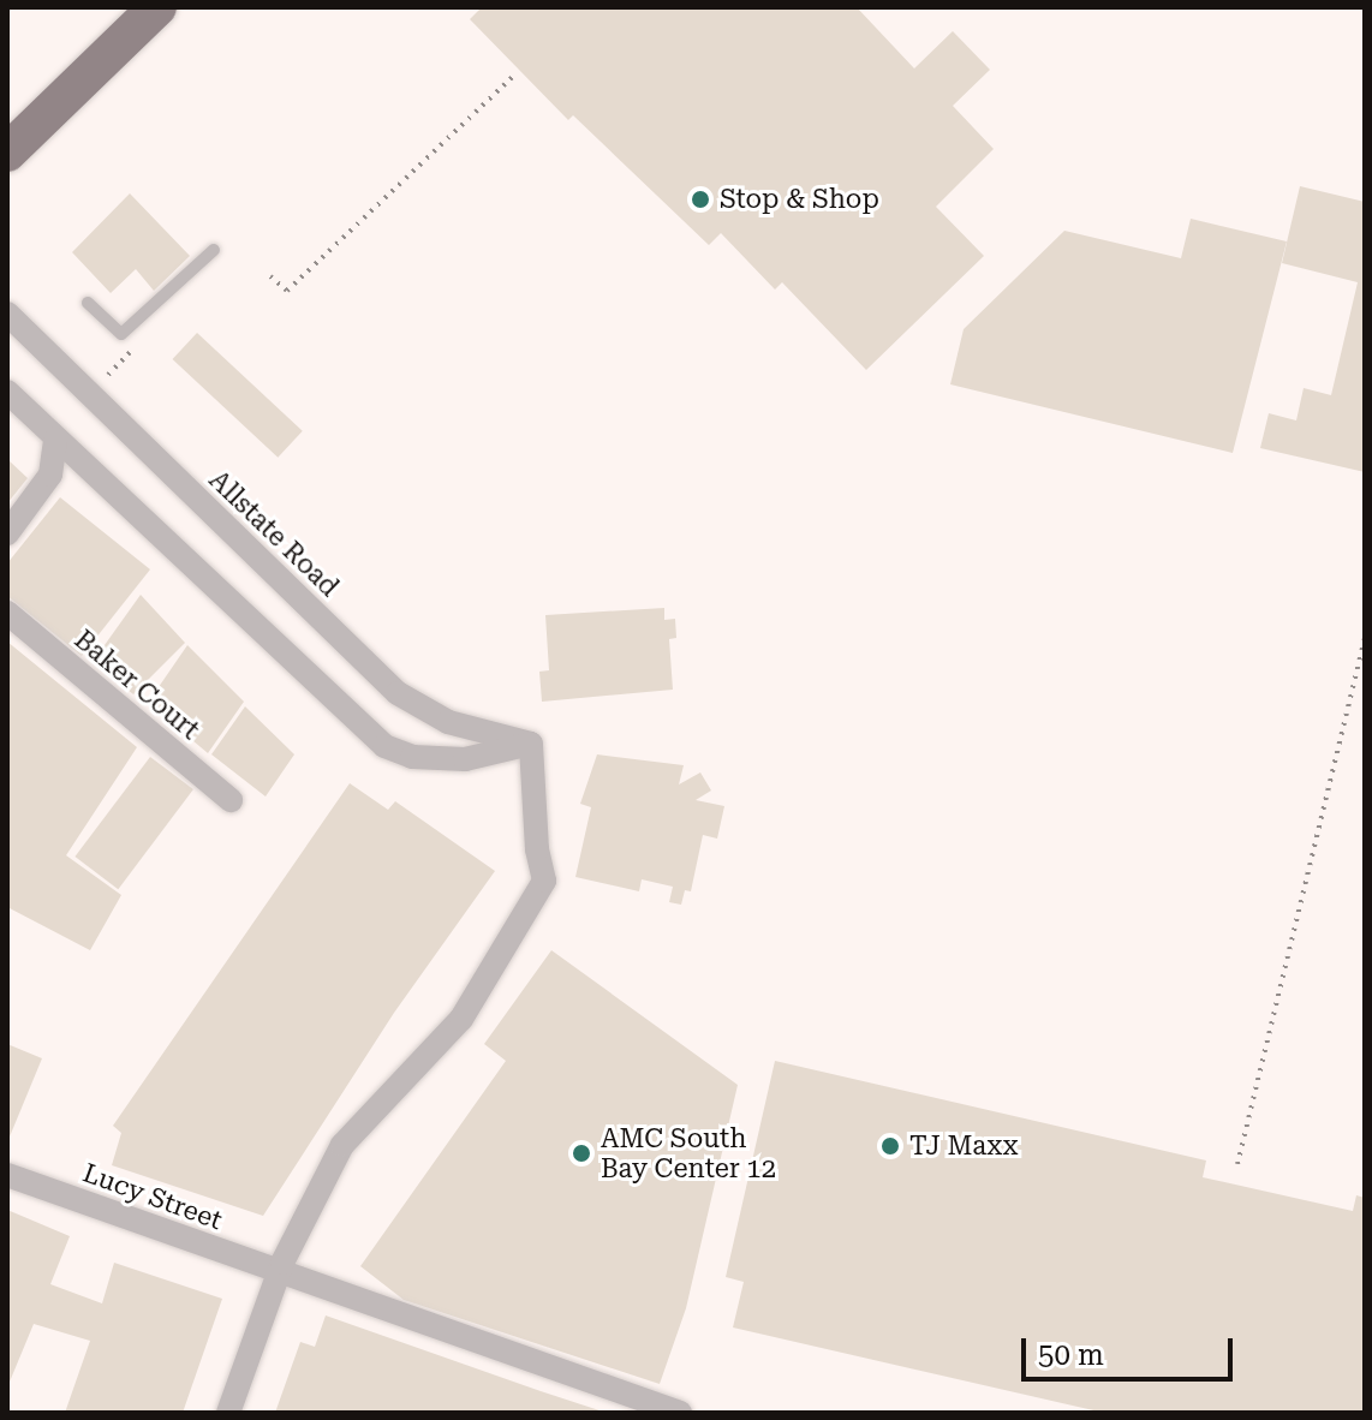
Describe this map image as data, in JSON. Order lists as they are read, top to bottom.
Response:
{
  "streets": {
    "street": ["Allstate Road", "Baker Court", "Lucy Street"]
  },
  "places": ["Stop & Shop", "TJ Maxx", "AMC South Bay Center 12"],
  "scale_bar": "50 m"
}
